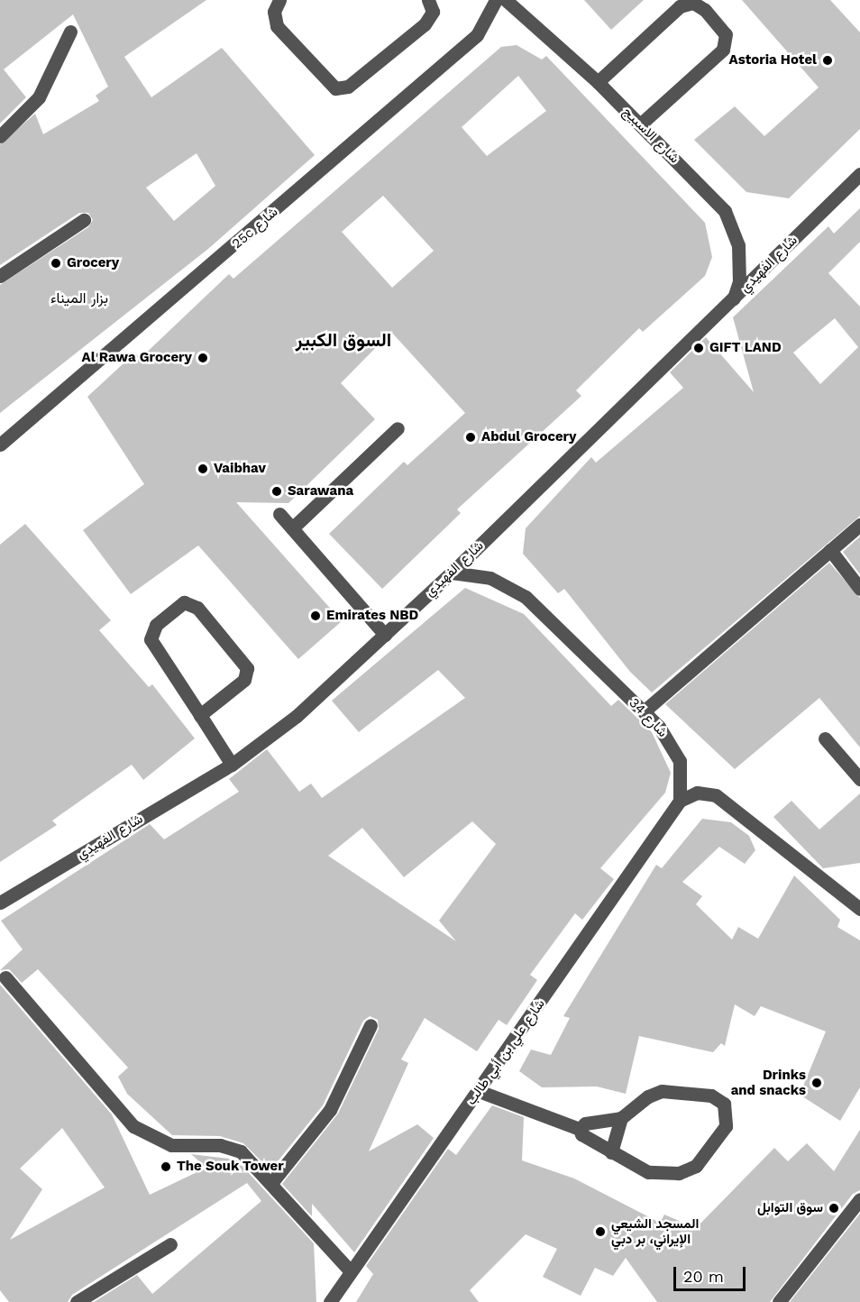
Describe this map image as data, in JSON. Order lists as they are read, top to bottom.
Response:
{
  "streets": {
    "street": [
      "شارع الاسبيج",
      "25c شارع",
      "شارع الفهيدي",
      "شارع 34",
      "شارع علي بن أبي طالب"
    ]
  },
  "crossings": [
    ["شارع الاسبيج", "شارع الفهيدي"],
    ["شارع الفهيدي", "شارع 34"],
    ["شارع 34", "شارع علي بن أبي طالب"]
  ],
  "districts": ["بزار الميناء", "السوق الكبير"],
  "places": [
    "Astoria Hotel",
    "Grocery",
    "GIFT LAND",
    "Al Rawa Grocery",
    "Abdul Grocery",
    "Vaibhav",
    "Sarawana",
    "Emirates NBD",
    "Drinks and snacks",
    "The Souk Tower",
    "سوق التوابل",
    "المسجد الشيعي الإيراني، بر دبي"
  ],
  "scale_bar": "20 m"
}
